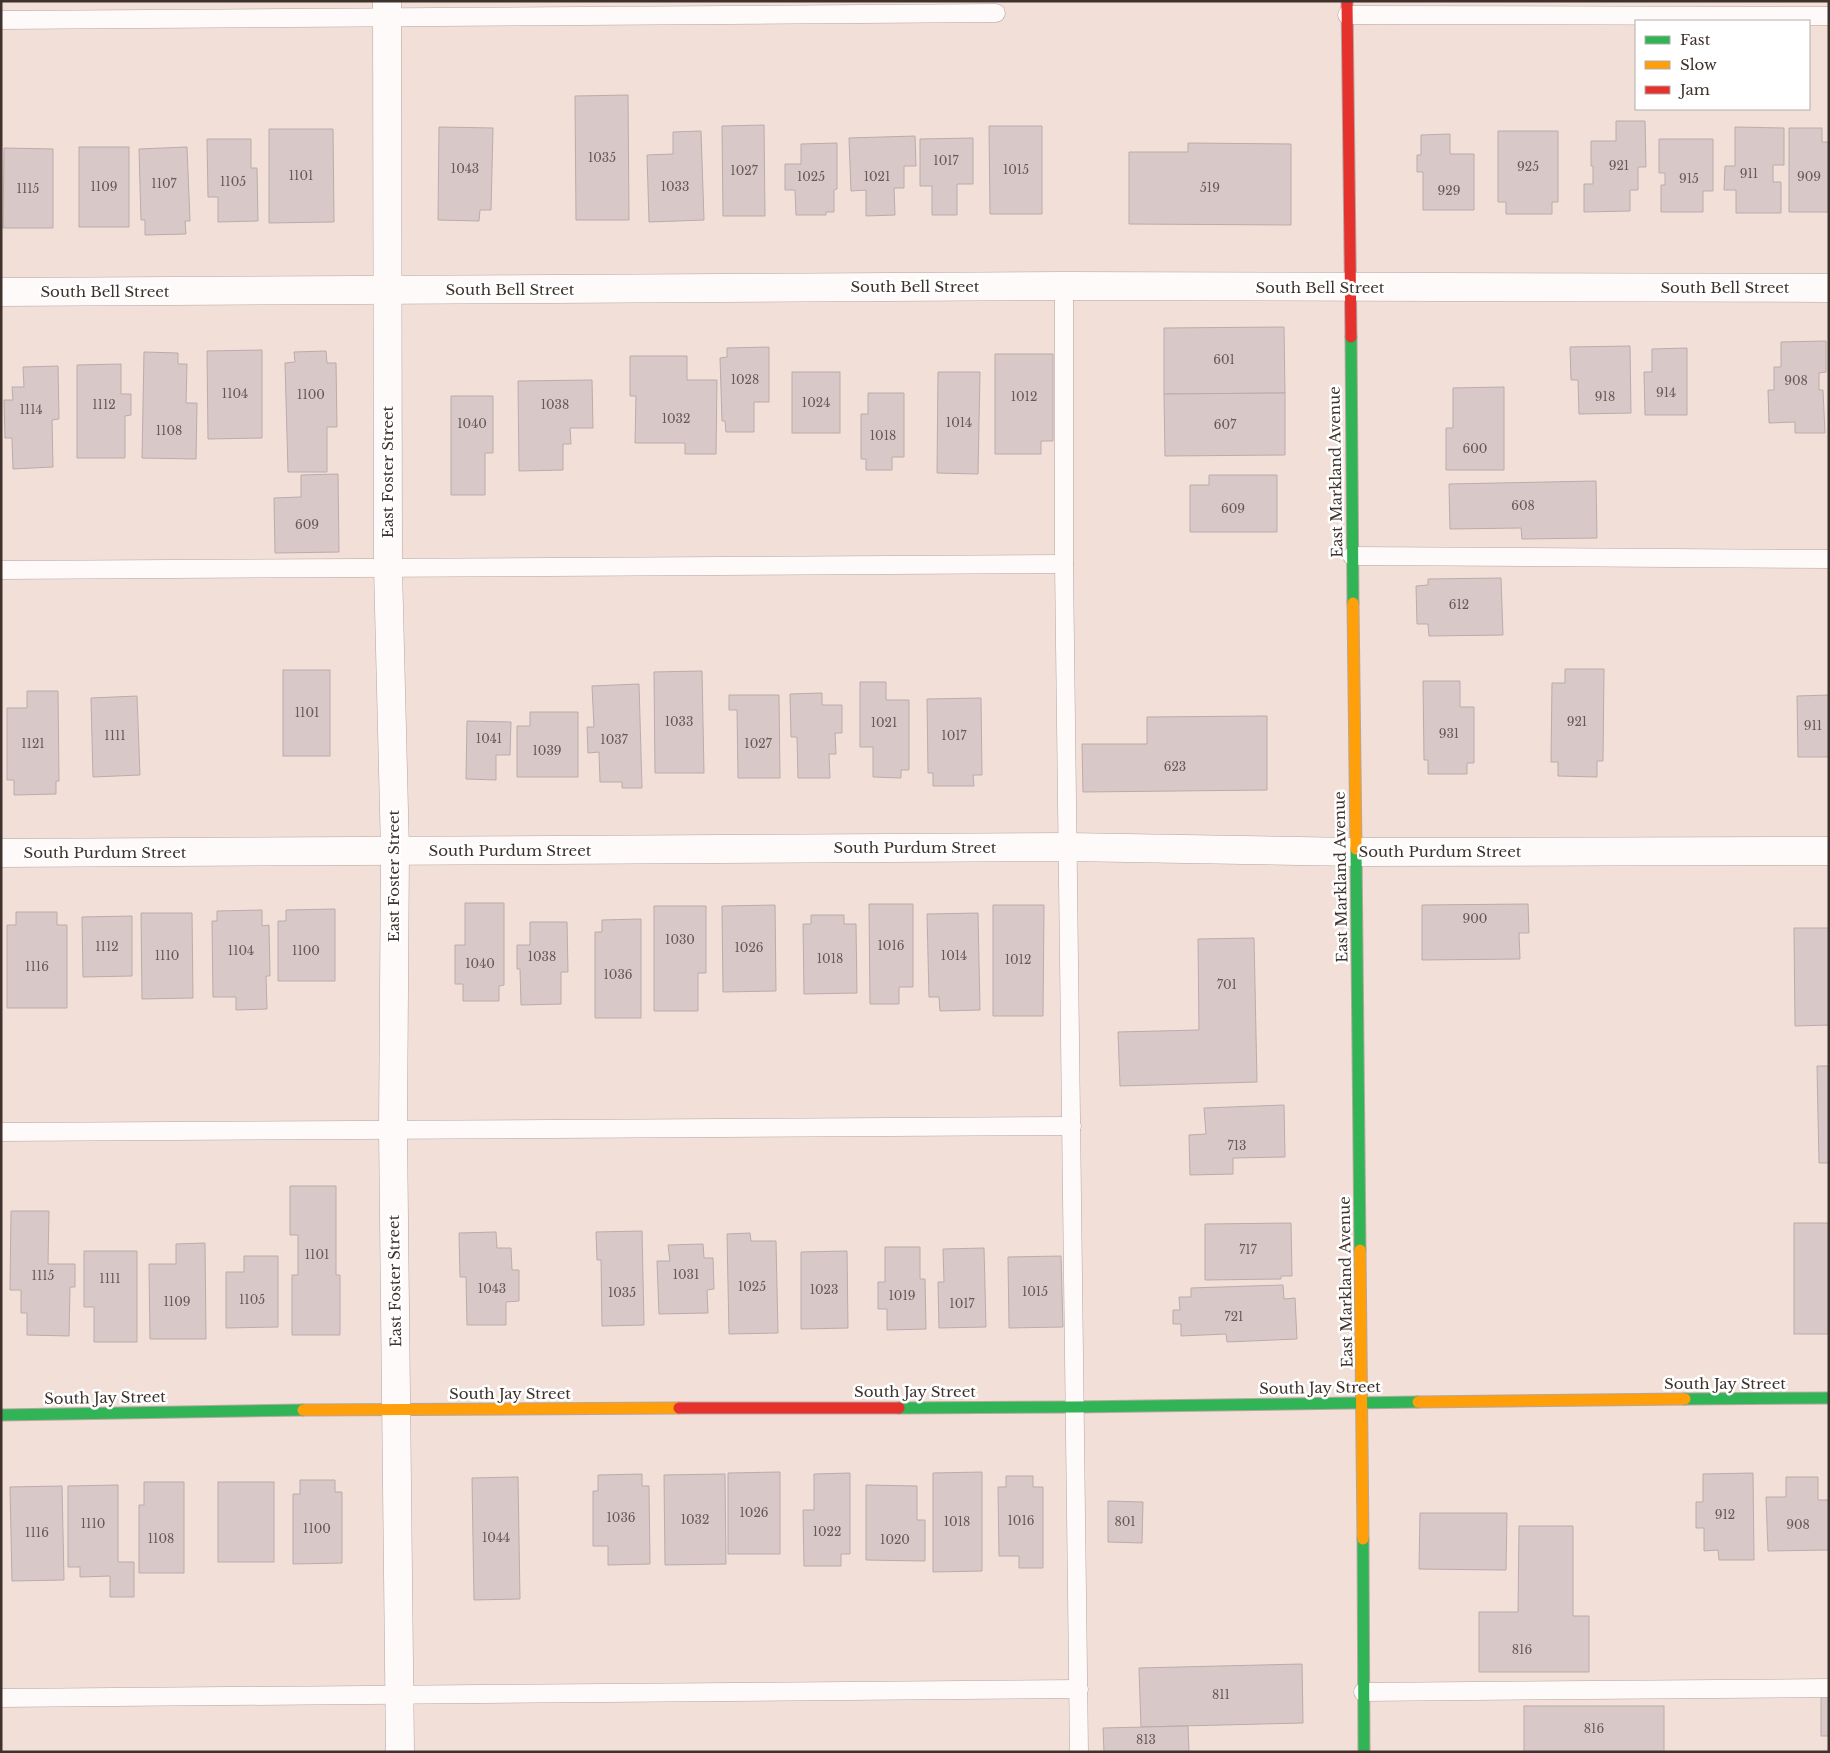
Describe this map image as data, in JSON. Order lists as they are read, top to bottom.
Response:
{
  "streets": {
    "street": [
      "South Bell Street",
      "East Foster Street",
      "East Markland Avenue",
      "South Purdum Street",
      "South Jay Street"
    ]
  },
  "crossings": [
    ["South Bell Street", "East Foster Street"],
    ["South Bell Street", "East Markland Avenue"],
    ["East Foster Street", "South Purdum Street"],
    ["East Foster Street", "South Jay Street"],
    ["East Markland Avenue", "South Purdum Street"],
    ["East Markland Avenue", "South Jay Street"]
  ],
  "house_numbers": [
    "1035",
    "1017",
    "921",
    "925",
    "1043",
    "1015",
    "1027",
    "911",
    "1101",
    "1025",
    "1021",
    "909",
    "915",
    "1105",
    "1107",
    "1109",
    "1033",
    "519",
    "1115",
    "929",
    "601",
    "1028",
    "908",
    "914",
    "1104",
    "1100",
    "1012",
    "918",
    "1024",
    "1112",
    "1038",
    "1114",
    "1032",
    "1014",
    "1040",
    "607",
    "1108",
    "1018",
    "600",
    "608",
    "609",
    "609",
    "612",
    "1101",
    "1033",
    "921",
    "1021",
    "911",
    "931",
    "1111",
    "1017",
    "1041",
    "1037",
    "1121",
    "1027",
    "1039",
    "623",
    "900",
    "1030",
    "1016",
    "1112",
    "1026",
    "1104",
    "1100",
    "1110",
    "1014",
    "1038",
    "1018",
    "1012",
    "1040",
    "1116",
    "1036",
    "701",
    "713",
    "717",
    "1101",
    "1031",
    "1115",
    "1111",
    "1025",
    "1043",
    "1023",
    "1015",
    "1035",
    "1019",
    "1105",
    "1109",
    "1017",
    "721",
    "1026",
    "912",
    "1036",
    "1032",
    "1016",
    "1018",
    "801",
    "1110",
    "908",
    "1100",
    "1022",
    "1116",
    "1044",
    "1108",
    "1020",
    "816",
    "811",
    "816",
    "813"
  ],
  "legend": ["Fast", "Slow", "Jam"]
}
